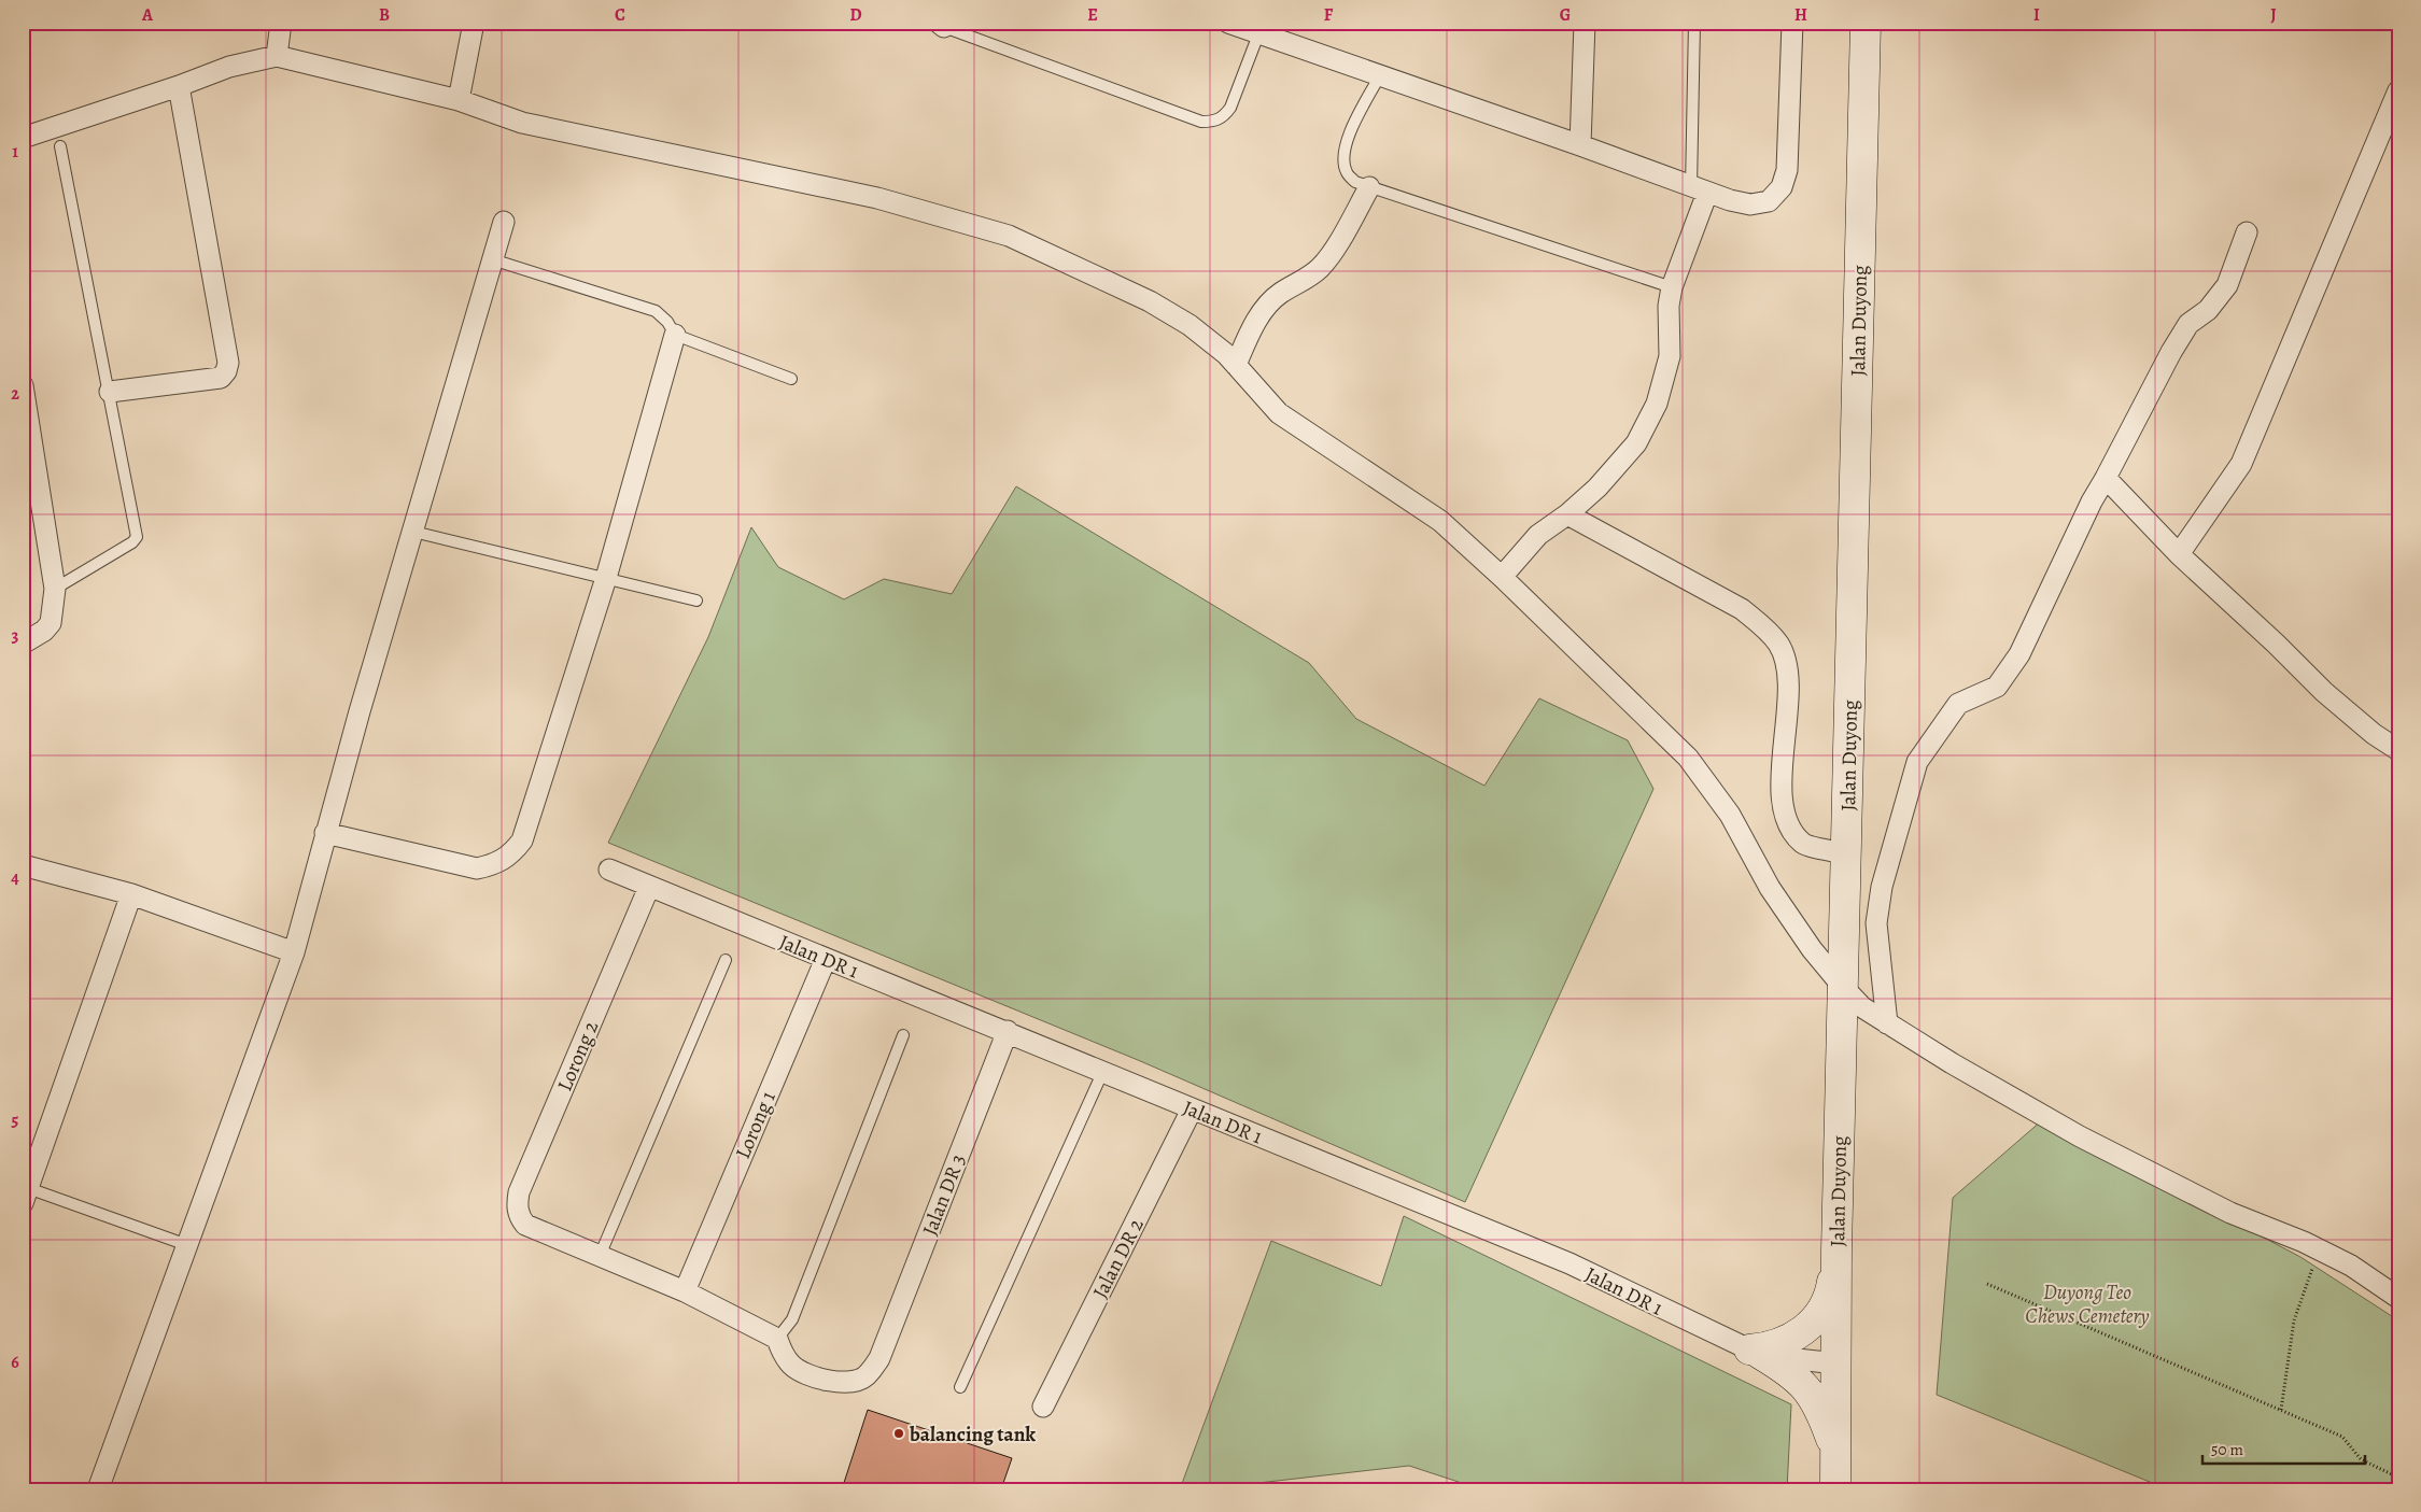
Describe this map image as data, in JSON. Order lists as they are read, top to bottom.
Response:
{
  "streets": {
    "main road": ["Jalan Duyong"],
    "street": [
      "Jalan DR 1",
      "Lorong 2",
      "Lorong 1",
      "Jalan DR 3",
      "Jalan DR 2"
    ]
  },
  "crossings": [
    ["Jalan Duyong", "Jalan DR 1"],
    ["Jalan DR 1", "Lorong 2"],
    ["Jalan DR 1", "Lorong 1"],
    ["Jalan DR 1", "Jalan DR 3"],
    ["Jalan DR 1", "Jalan DR 2"]
  ],
  "parks": ["Duyong Teo Chews Cemetery"],
  "places": ["balancing tank"],
  "scale_bar": "50 m",
  "grid": {
    "columns": [
      "A",
      "B",
      "C",
      "D",
      "E",
      "F",
      "G",
      "H",
      "I",
      "J"
    ],
    "rows": [
      "1",
      "2",
      "3",
      "4",
      "5",
      "6"
    ]
  }
}
